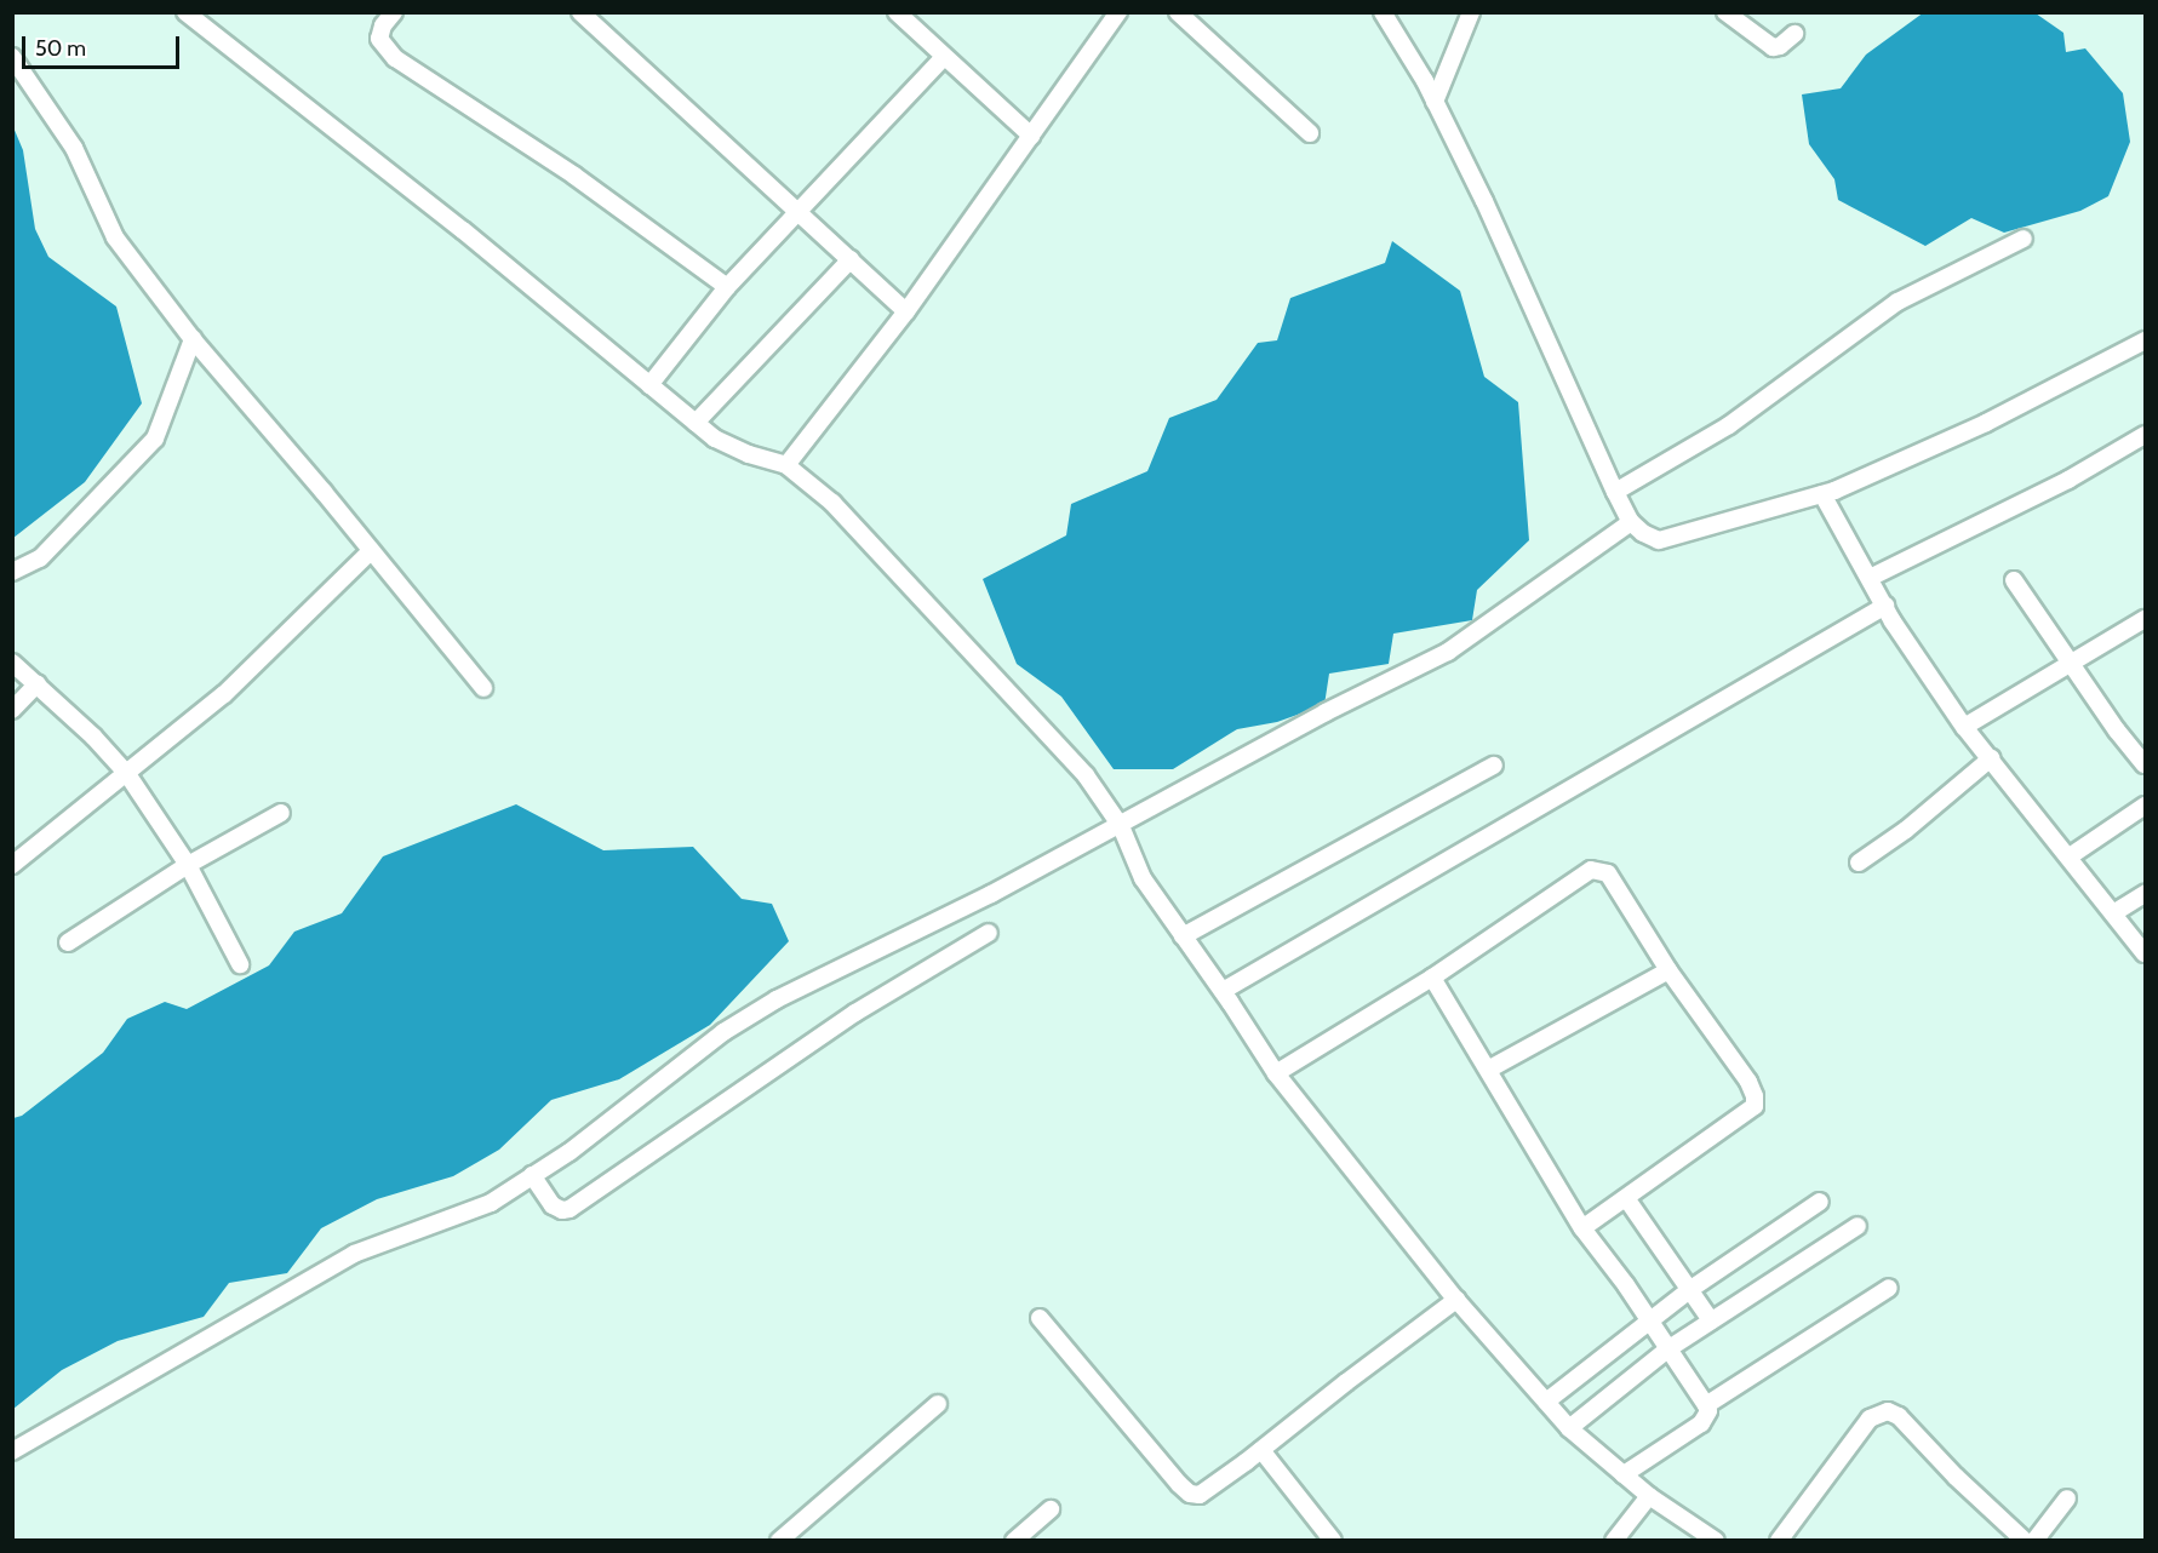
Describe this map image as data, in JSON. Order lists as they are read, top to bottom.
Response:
{
  "scale_bar": "50 m"
}
